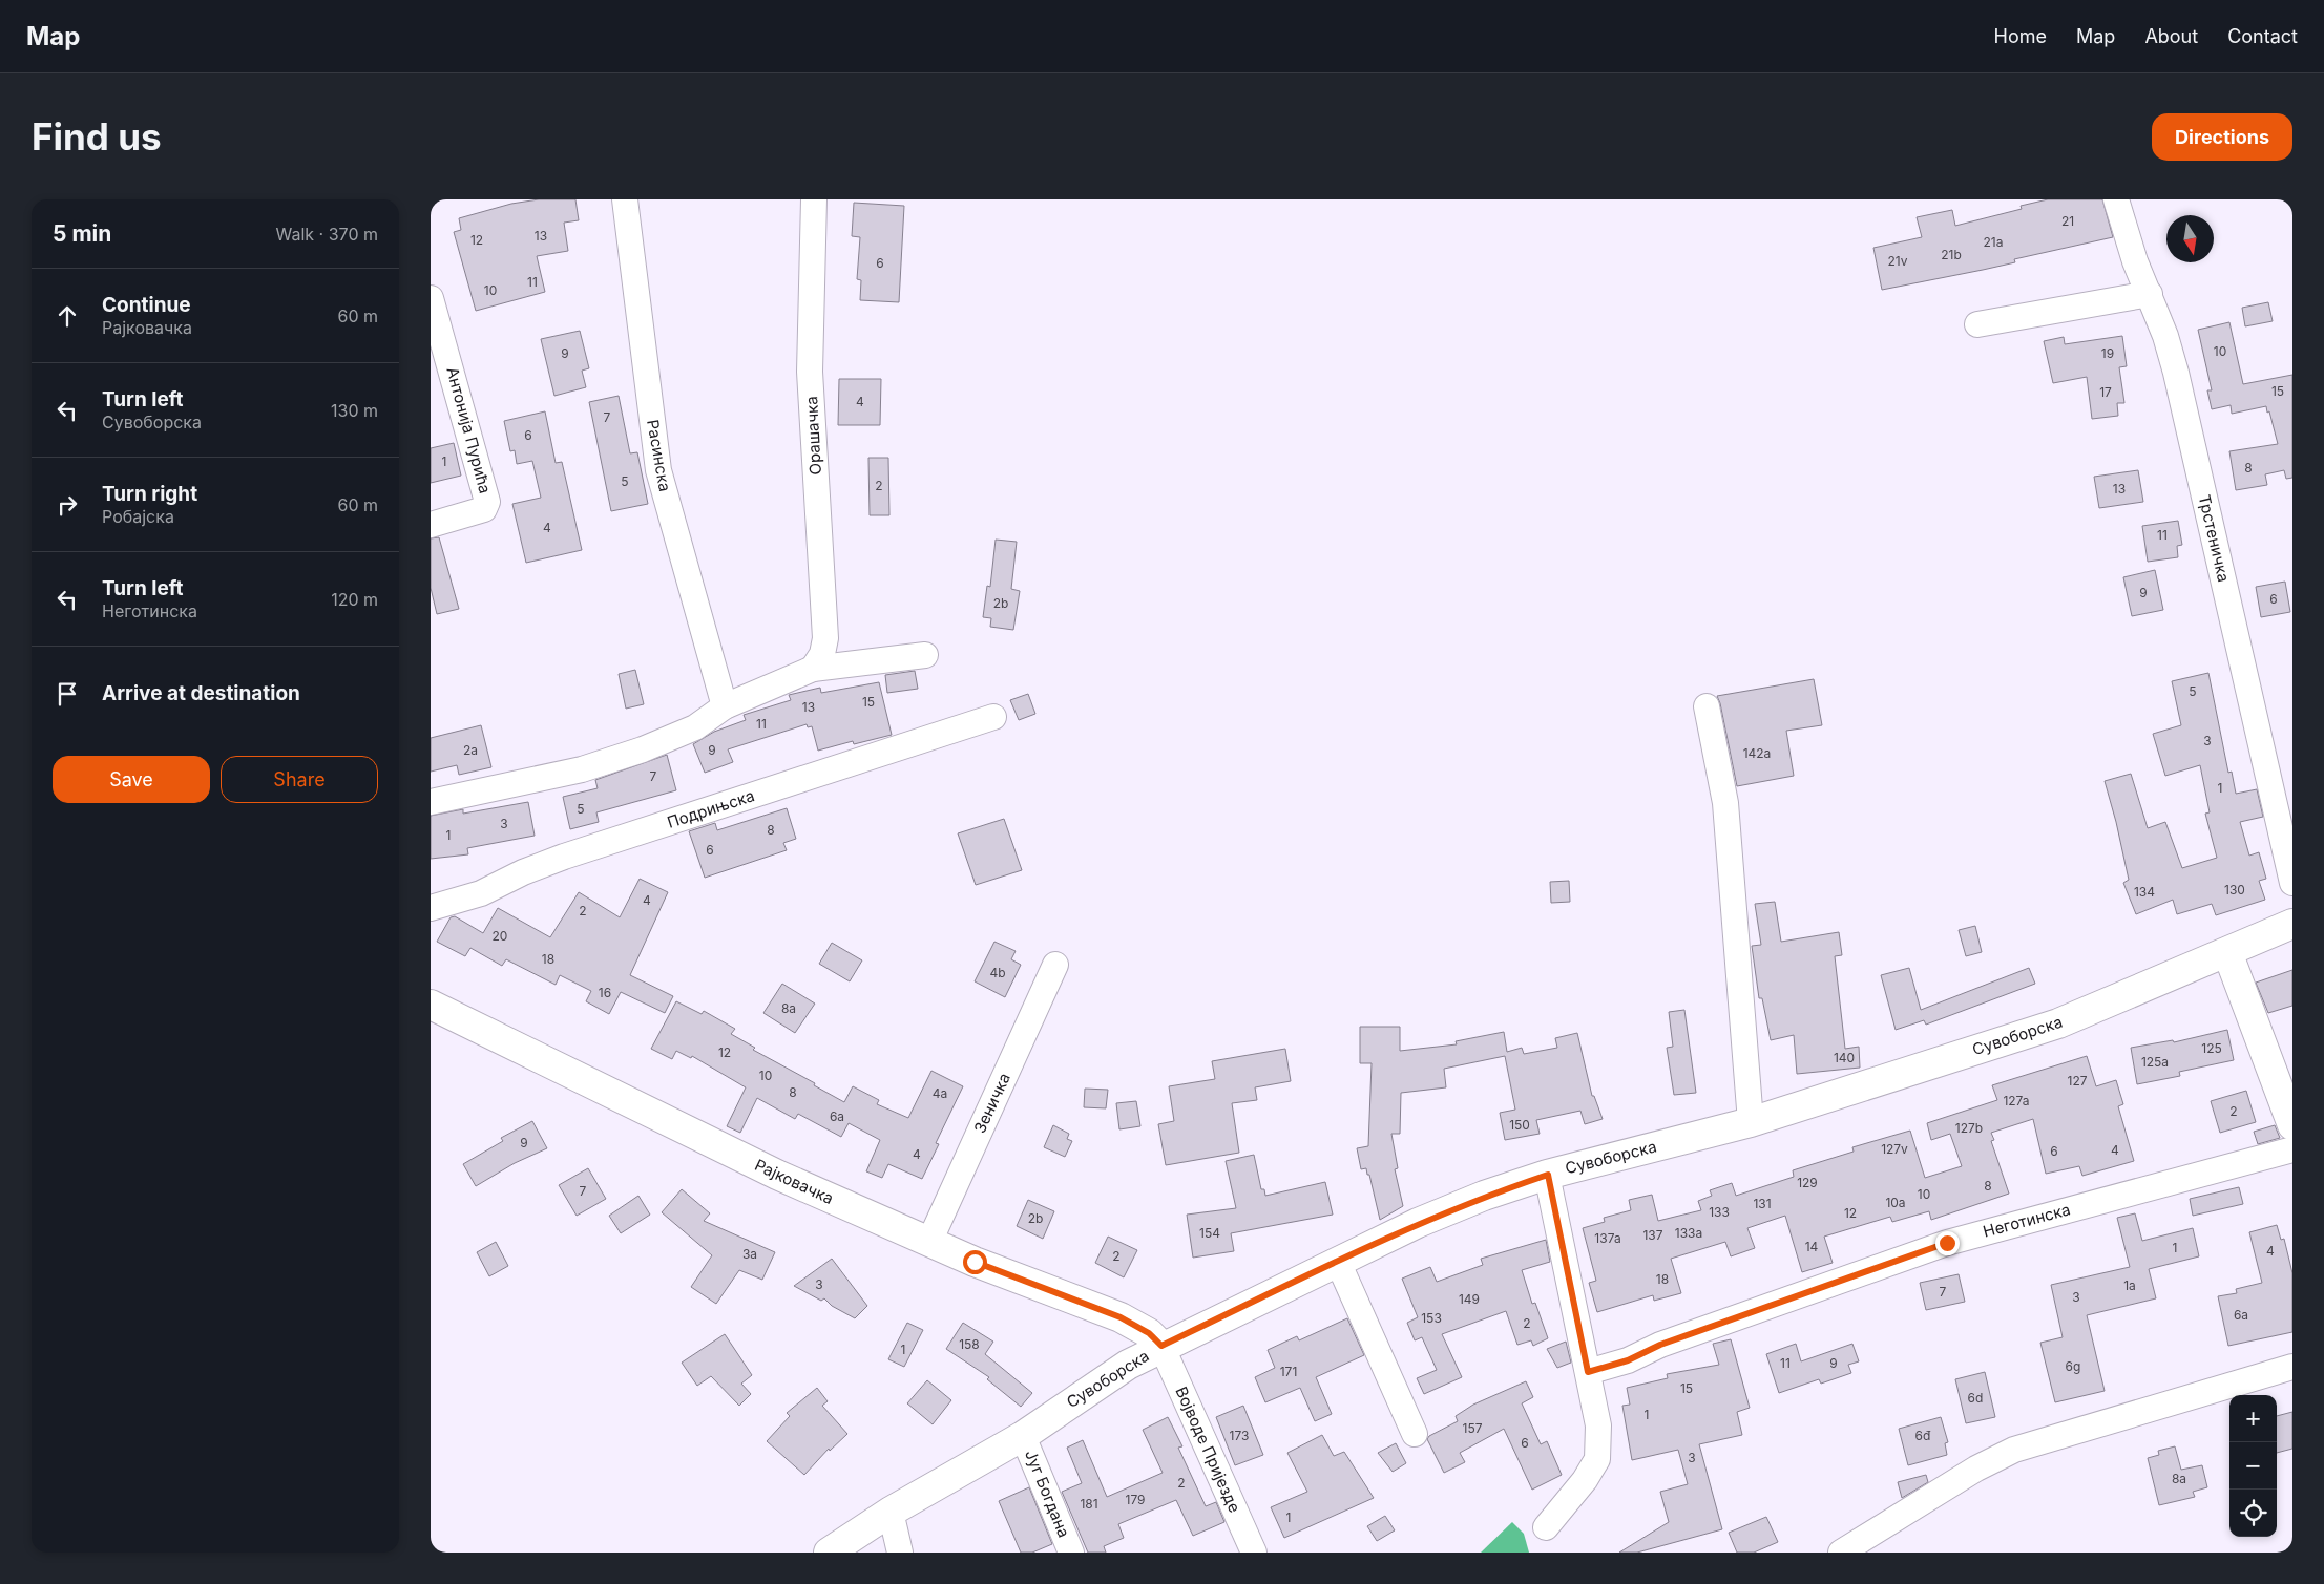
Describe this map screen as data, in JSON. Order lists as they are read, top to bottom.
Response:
{
  "streets": {
    "main road": ["Сувоборска", "Рајковачка"],
    "street": [
      "Антонија Пурића",
      "Орашачка",
      "Расинска",
      "Трстеничка",
      "Подрињска",
      "Зеничка",
      "Неготинска",
      "Војводе Пријезде",
      "Југ Богдана"
    ]
  },
  "crossings": [
    ["Сувоборска", "Рајковачка"],
    ["Сувоборска", "Војводе Пријезде"],
    ["Сувоборска", "Југ Богдана"],
    ["Зеничка", "Рајковачка"],
    ["Рајковачка", "Војводе Пријезде"]
  ],
  "house_numbers": [
    "21",
    "13",
    "12",
    "21a",
    "21b",
    "21v",
    "6",
    "11",
    "10",
    "10",
    "9",
    "19",
    "15",
    "17",
    "4",
    "7",
    "6",
    "1",
    "8",
    "5",
    "2",
    "13",
    "4",
    "11",
    "9",
    "6",
    "2b",
    "5",
    "15",
    "13",
    "11",
    "3",
    "2a",
    "9",
    "142a",
    "7",
    "1",
    "5",
    "3",
    "8",
    "1",
    "6",
    "130",
    "134",
    "4",
    "2",
    "20",
    "18",
    "4b",
    "16",
    "8a",
    "125",
    "12",
    "140",
    "125a",
    "10",
    "127",
    "8",
    "4a",
    "127a",
    "2",
    "6a",
    "150",
    "127b",
    "9",
    "127v",
    "4",
    "6",
    "4",
    "129",
    "8",
    "7",
    "10",
    "10a",
    "131",
    "133",
    "12",
    "2b",
    "154",
    "133a",
    "137",
    "137a",
    "14",
    "1",
    "4",
    "3a",
    "2",
    "18",
    "3",
    "1a",
    "7",
    "3",
    "149",
    "6a",
    "153",
    "2",
    "158",
    "1",
    "11",
    "9",
    "6g",
    "171",
    "15",
    "6d",
    "1",
    "157",
    "173",
    "6đ",
    "6",
    "3",
    "8a",
    "2",
    "179",
    "181",
    "1"
  ],
  "north": "bottom",
  "page": {
    "header": "Map",
    "nav": [
      "Home",
      "Map",
      "About",
      "Contact"
    ],
    "buttons": [
      "Directions",
      ["Save", "Share"]
    ],
    "title": "Find us",
    "heading": ["5 min", "Walk · 370 m"],
    "list": [
      ["Continue", "Рајковачка", "60 m"],
      ["Turn left", "Сувоборска", "130 m"],
      ["Turn right", "Робајска", "60 m"],
      ["Turn left", "Неготинска", "120 m"],
      "Arrive at destination"
    ],
    "map_buttons": ["+", "−"]
  }
}
